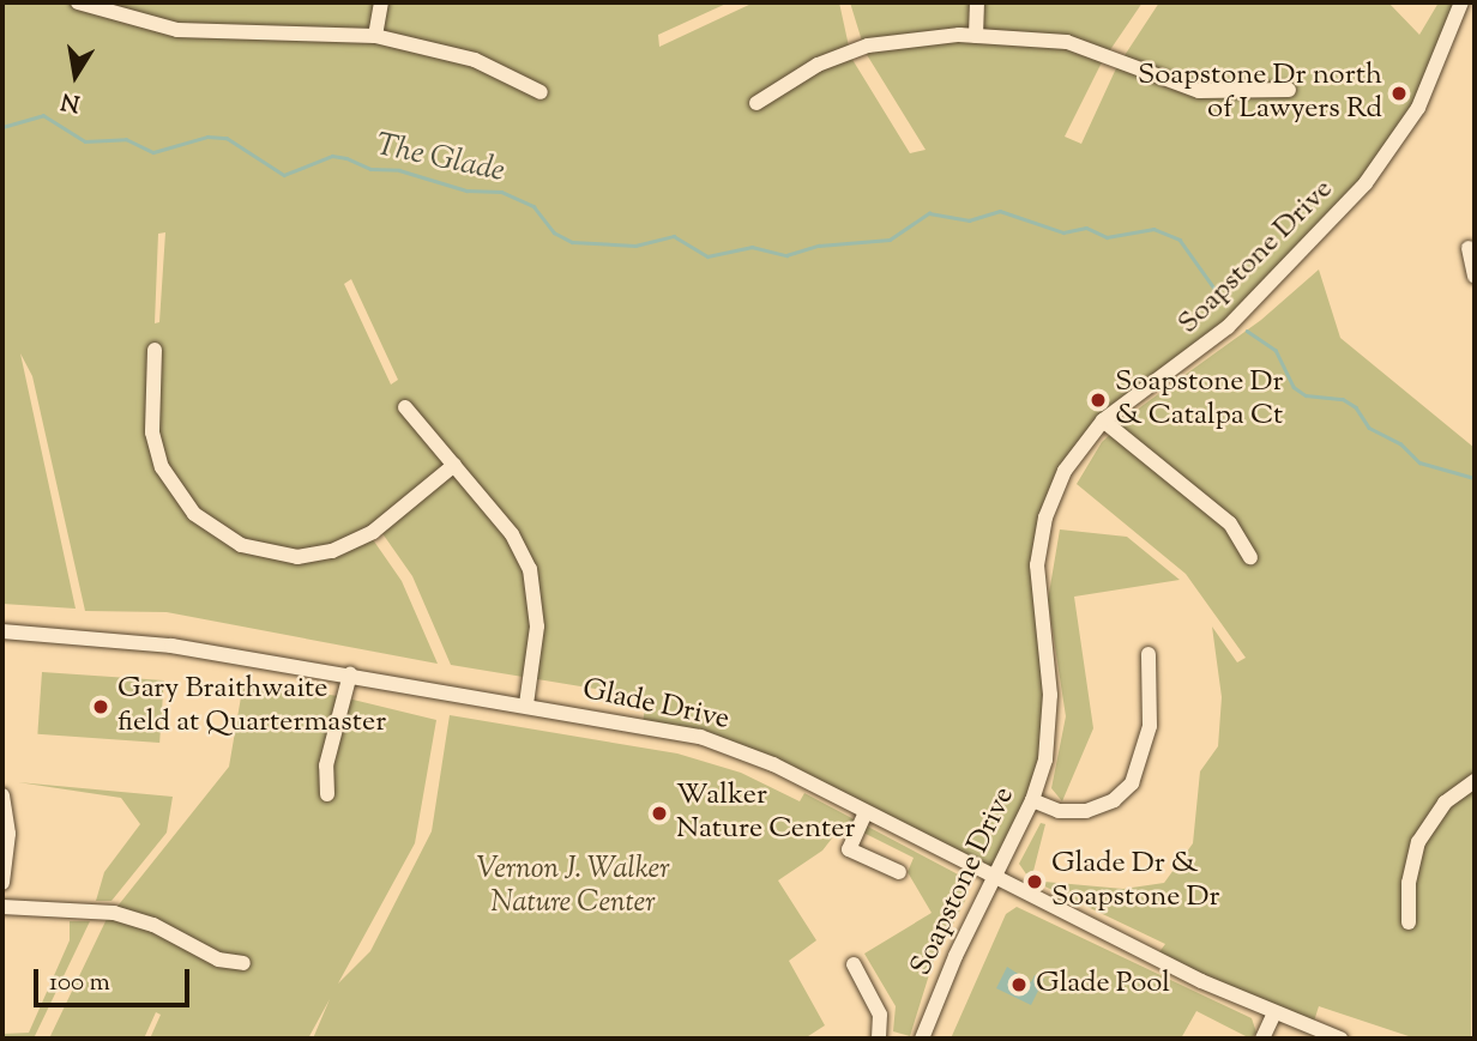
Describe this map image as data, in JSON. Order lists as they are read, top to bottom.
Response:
{
  "streets": {
    "street": ["Soapstone Drive", "Glade Drive"]
  },
  "crossings": [
    ["Soapstone Drive", "Glade Drive"]
  ],
  "water": ["The Glade"],
  "parks": ["Vernon J. Walker Nature Center"],
  "places": [
    "Soapstone Dr north of Lawyers Rd",
    "Soapstone Dr & Catalpa Ct",
    "Gary Braithwaite field at Quartermaster",
    "Walker Nature Center",
    "Glade Dr & Soapstone Dr",
    "Glade Pool"
  ],
  "scale_bar": "100 m",
  "north": "bottom"
}
